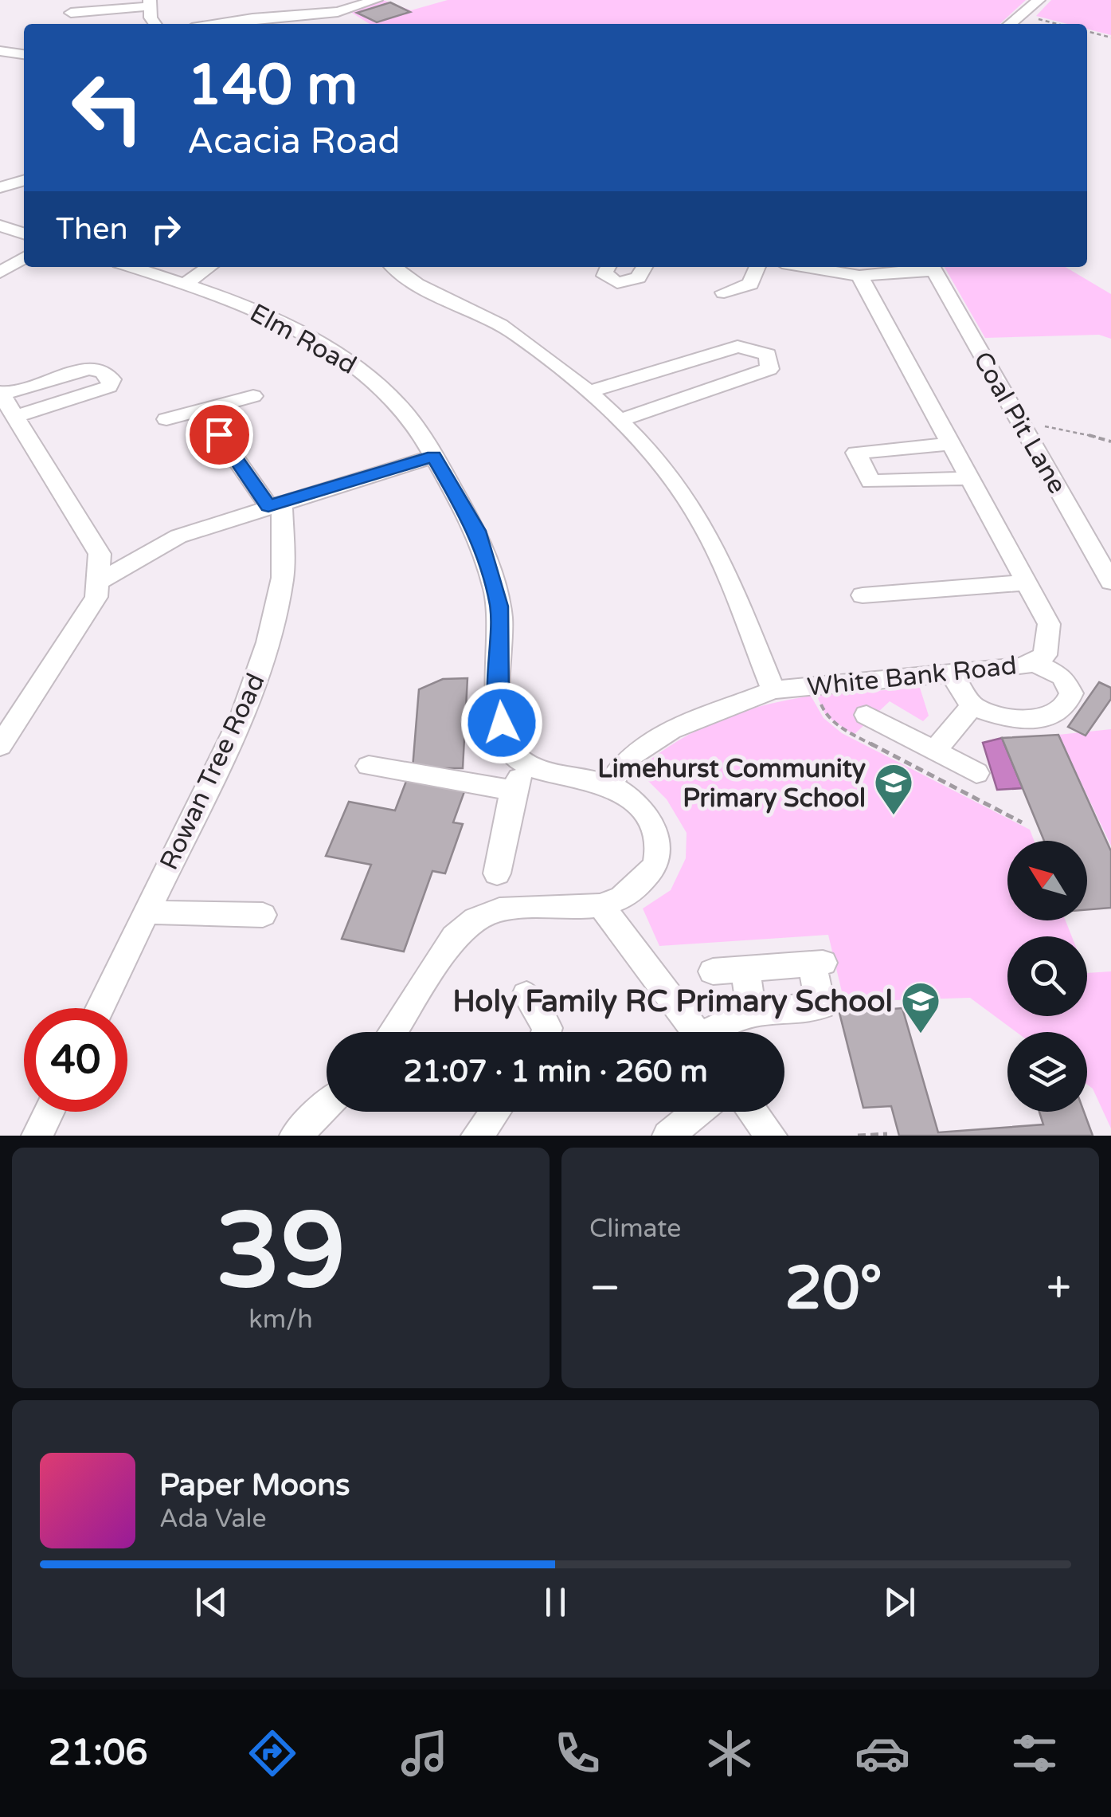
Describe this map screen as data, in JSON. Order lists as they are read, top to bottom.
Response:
{
  "streets": {
    "street": [
      "Elm Road",
      "Coal Pit Lane",
      "White Bank Road",
      "Rowan Tree Road"
    ]
  },
  "places": {
    "school or university": ["Limehurst Community Primary School", "Holy Family RC Primary School"]
  },
  "north": "top left",
  "page": {
    "turn": ["140 m", "Acacia Road"],
    "then": "Then",
    "limit": "40",
    "trip": "21:07 · 1 min · 260 m",
    "tile": [
      ["39", "km/h"],
      "Climate"
    ],
    "heat": ["−", "20°", "+"],
    "song": ["Paper Moons", "Ada Vale"],
    "tabs": "21:06"
  }
}
